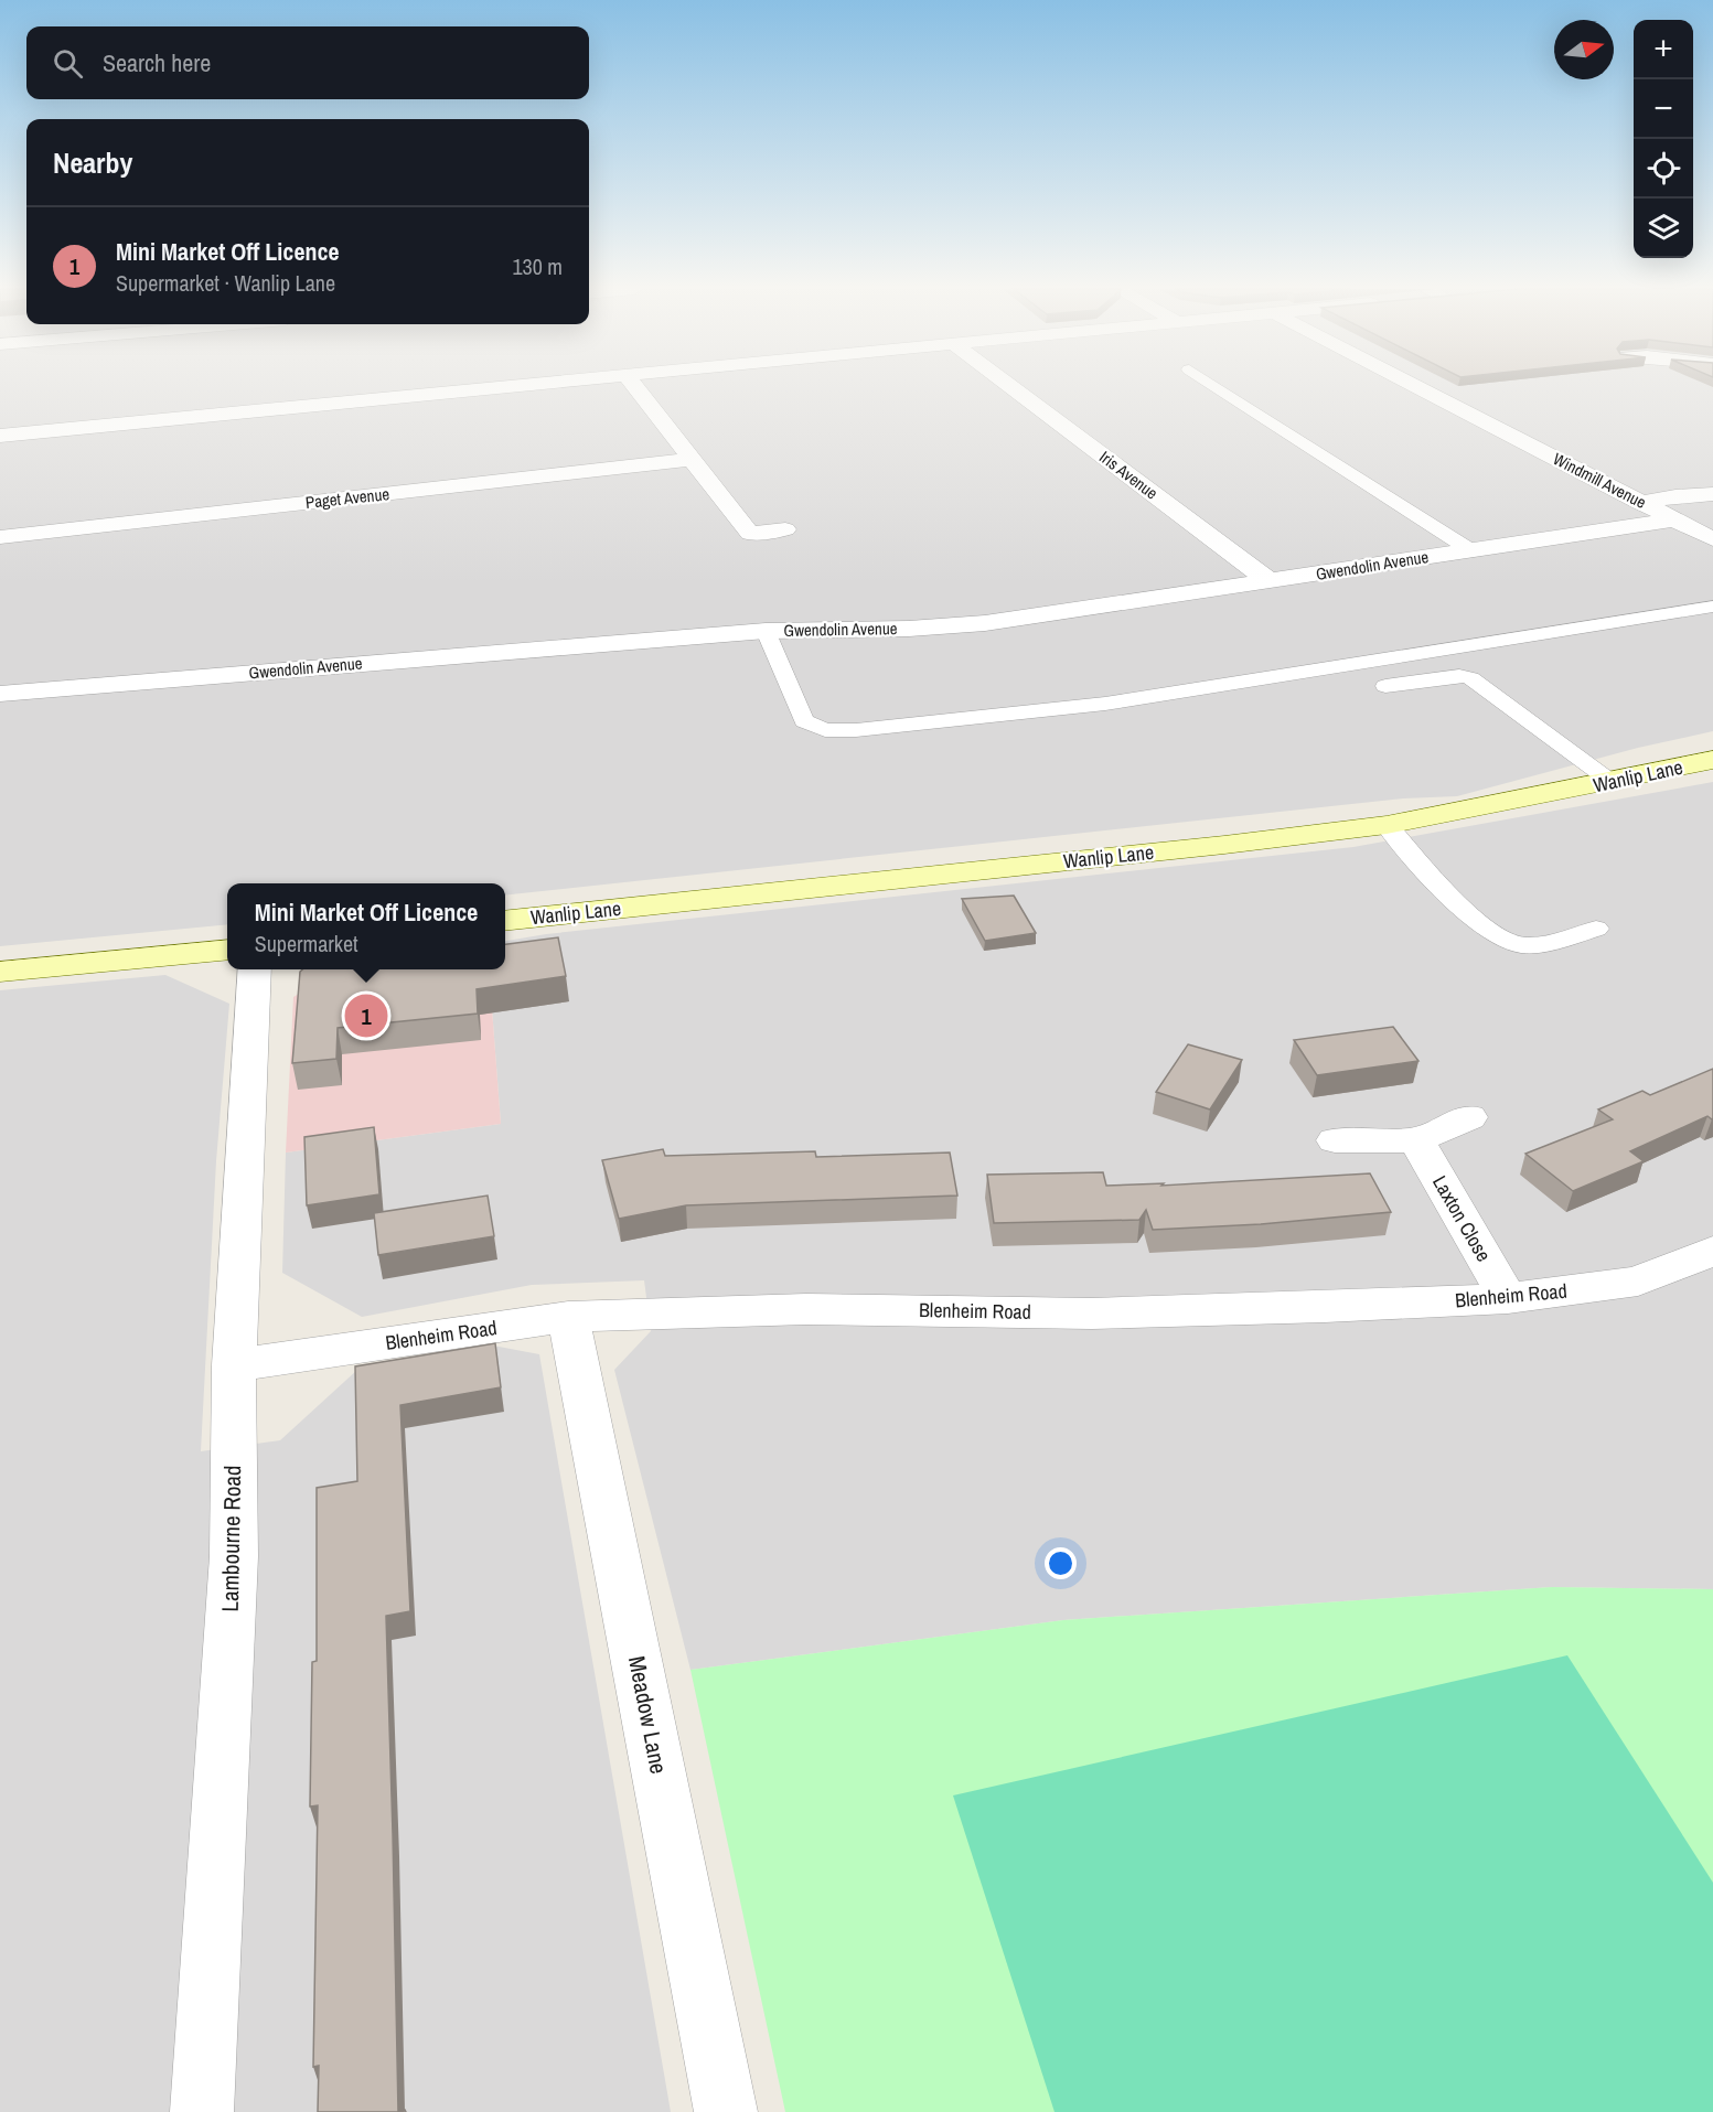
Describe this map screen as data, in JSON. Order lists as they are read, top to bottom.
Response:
{
  "streets": {
    "street": [
      "Iris Avenue",
      "Windmill Avenue",
      "Paget Avenue",
      "Gwendolin Avenue",
      "Wanlip Lane",
      "Laxton Close",
      "Blenheim Road",
      "Lambourne Road",
      "Meadow Lane"
    ]
  },
  "crossings": [
    ["Iris Avenue", "Gwendolin Avenue"],
    ["Windmill Avenue", "Gwendolin Avenue"],
    ["Laxton Close", "Blenheim Road"],
    ["Blenheim Road", "Lambourne Road"],
    ["Blenheim Road", "Meadow Lane"]
  ],
  "north": "right",
  "page": {
    "map_buttons": ["+", "−"],
    "search": "Search here",
    "heading": "Nearby",
    "list": [
      {
        "mark": "1",
        "name": "Mini Market Off Licence",
        "note": "Supermarket · Wanlip Lane",
        "value": "130 m"
      }
    ],
    "popup": ["Mini Market Off Licence", "Supermarket"],
    "pins": "1"
  }
}
